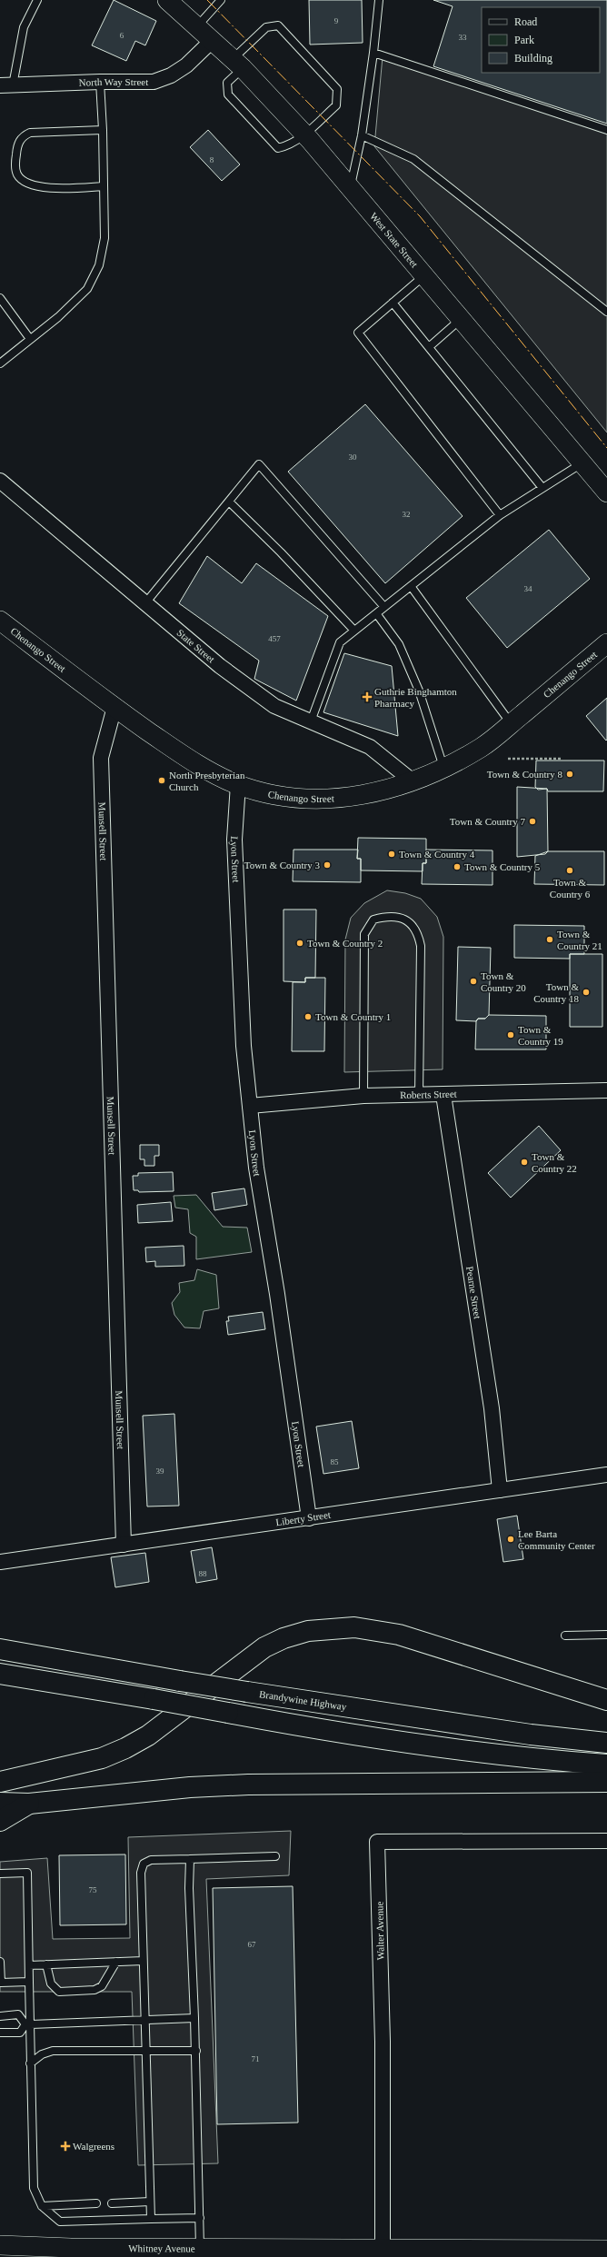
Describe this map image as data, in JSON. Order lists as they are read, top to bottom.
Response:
{
  "streets": {
    "main road": ["Brandywine Highway"],
    "street": [
      "North Way Street",
      "West State Street",
      "State Street",
      "Chenango Street",
      "Munsell Street",
      "Lyon Street",
      "Roberts Street",
      "Pearne Street",
      "Liberty Street",
      "Walter Avenue",
      "Whitney Avenue"
    ]
  },
  "crossings": [
    ["North Way Street", "West State Street"],
    ["State Street", "Chenango Street"],
    ["Chenango Street", "Munsell Street"],
    ["Chenango Street", "Lyon Street"],
    ["Munsell Street", "Liberty Street"],
    ["Lyon Street", "Roberts Street"],
    ["Lyon Street", "Liberty Street"],
    ["Roberts Street", "Pearne Street"],
    ["Pearne Street", "Liberty Street"],
    ["Walter Avenue", "Whitney Avenue"]
  ],
  "places": {
    "health": ["Guthrie Binghamton Pharmacy", "Walgreens"],
    "other": [
      "Town & Country 8",
      "North Presbyterian Church",
      "Town & Country 7",
      "Town & Country 4",
      "Town & Country 3",
      "Town & Country 5",
      "Town & Country 6",
      "Town & Country 21",
      "Town & Country 2",
      "Town & Country 20",
      "Town & Country 18",
      "Town & Country 1",
      "Town & Country 19",
      "Town & Country 22",
      "Lee Barta Community Center"
    ]
  },
  "house_numbers": [
    "9",
    "6",
    "33",
    "8",
    "30",
    "32",
    "34",
    "457",
    "85",
    "39",
    "88",
    "75",
    "67",
    "71"
  ],
  "legend": ["Road", "Park", "Building"]
}
